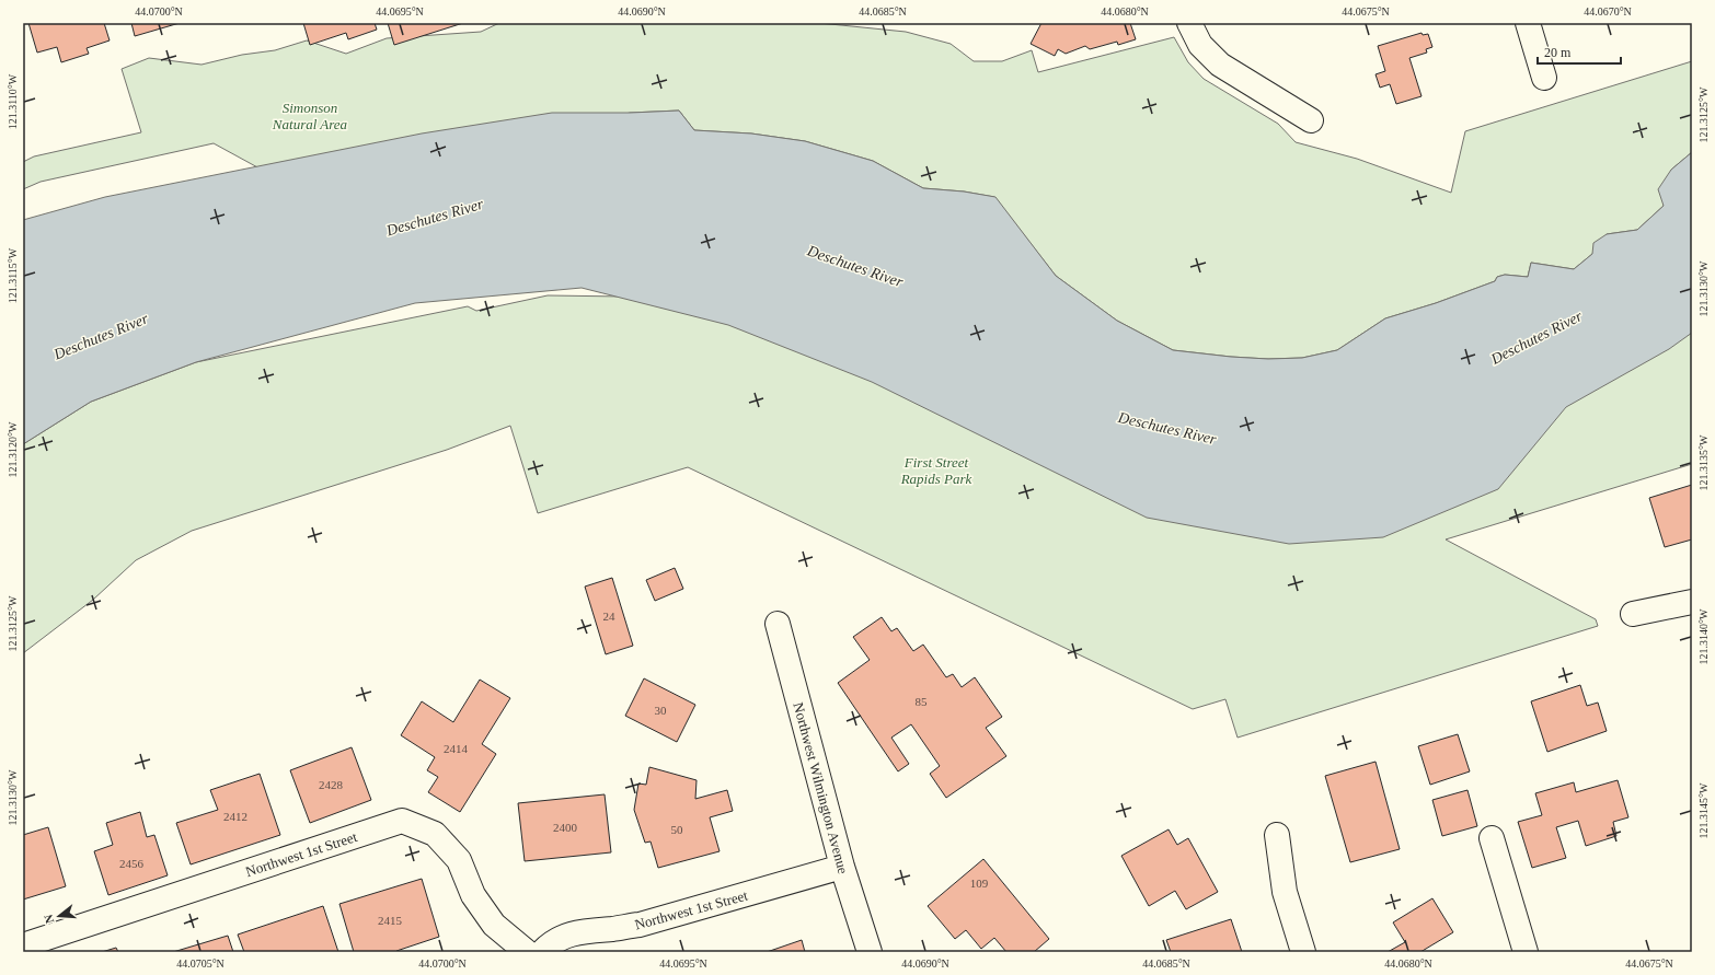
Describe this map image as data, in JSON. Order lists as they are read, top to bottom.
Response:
{
  "streets": {
    "street": ["Northwest Wilmington Avenue", "Northwest 1st Street"]
  },
  "crossings": [
    ["Northwest Wilmington Avenue", "Northwest 1st Street"]
  ],
  "water": ["Deschutes River"],
  "parks": ["Simonson Natural Area", "First Street Rapids Park"],
  "house_numbers": [
    "24",
    "85",
    "30",
    "2414",
    "2428",
    "2412",
    "2400",
    "50",
    "2456",
    "109",
    "2415"
  ],
  "scale_bar": "20 m",
  "north": "left",
  "coordinates": [
    "44.0700°N",
    "44.0695°N",
    "44.0690°N",
    "44.0685°N",
    "44.0680°N",
    "44.0675°N",
    "44.0670°N",
    "121.3110°W",
    "121.3125°W",
    "121.3115°W",
    "121.3130°W",
    "121.3120°W",
    "121.3135°W",
    "121.3140°W",
    "121.3145°W",
    "44.0705°N"
  ]
}
